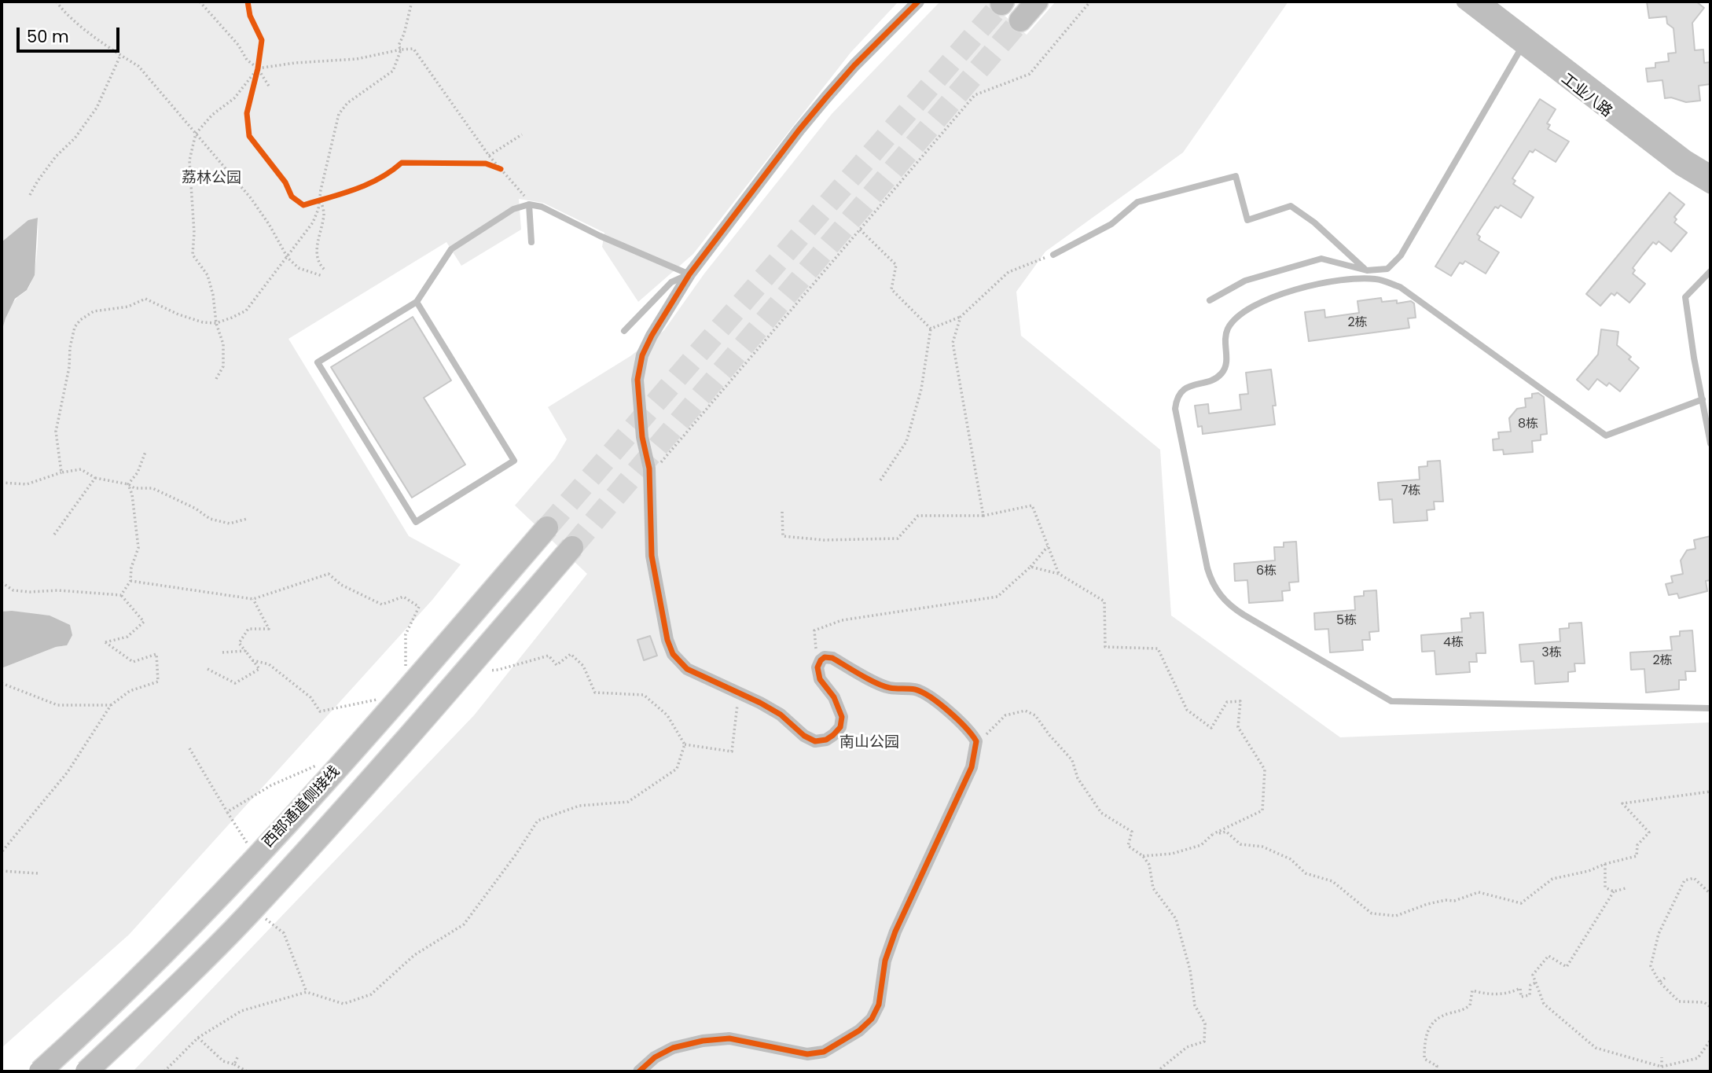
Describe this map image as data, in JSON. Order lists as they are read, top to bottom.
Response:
{
  "streets": {
    "highway": ["西部通道侧接线"],
    "street": ["工业八路"]
  },
  "parks": ["荔林公园", "南山公园"],
  "house_numbers": [
    "2栋",
    "8栋",
    "7栋",
    "6栋",
    "5栋",
    "4栋",
    "3栋",
    "2栋"
  ],
  "scale_bar": "50 m"
}
